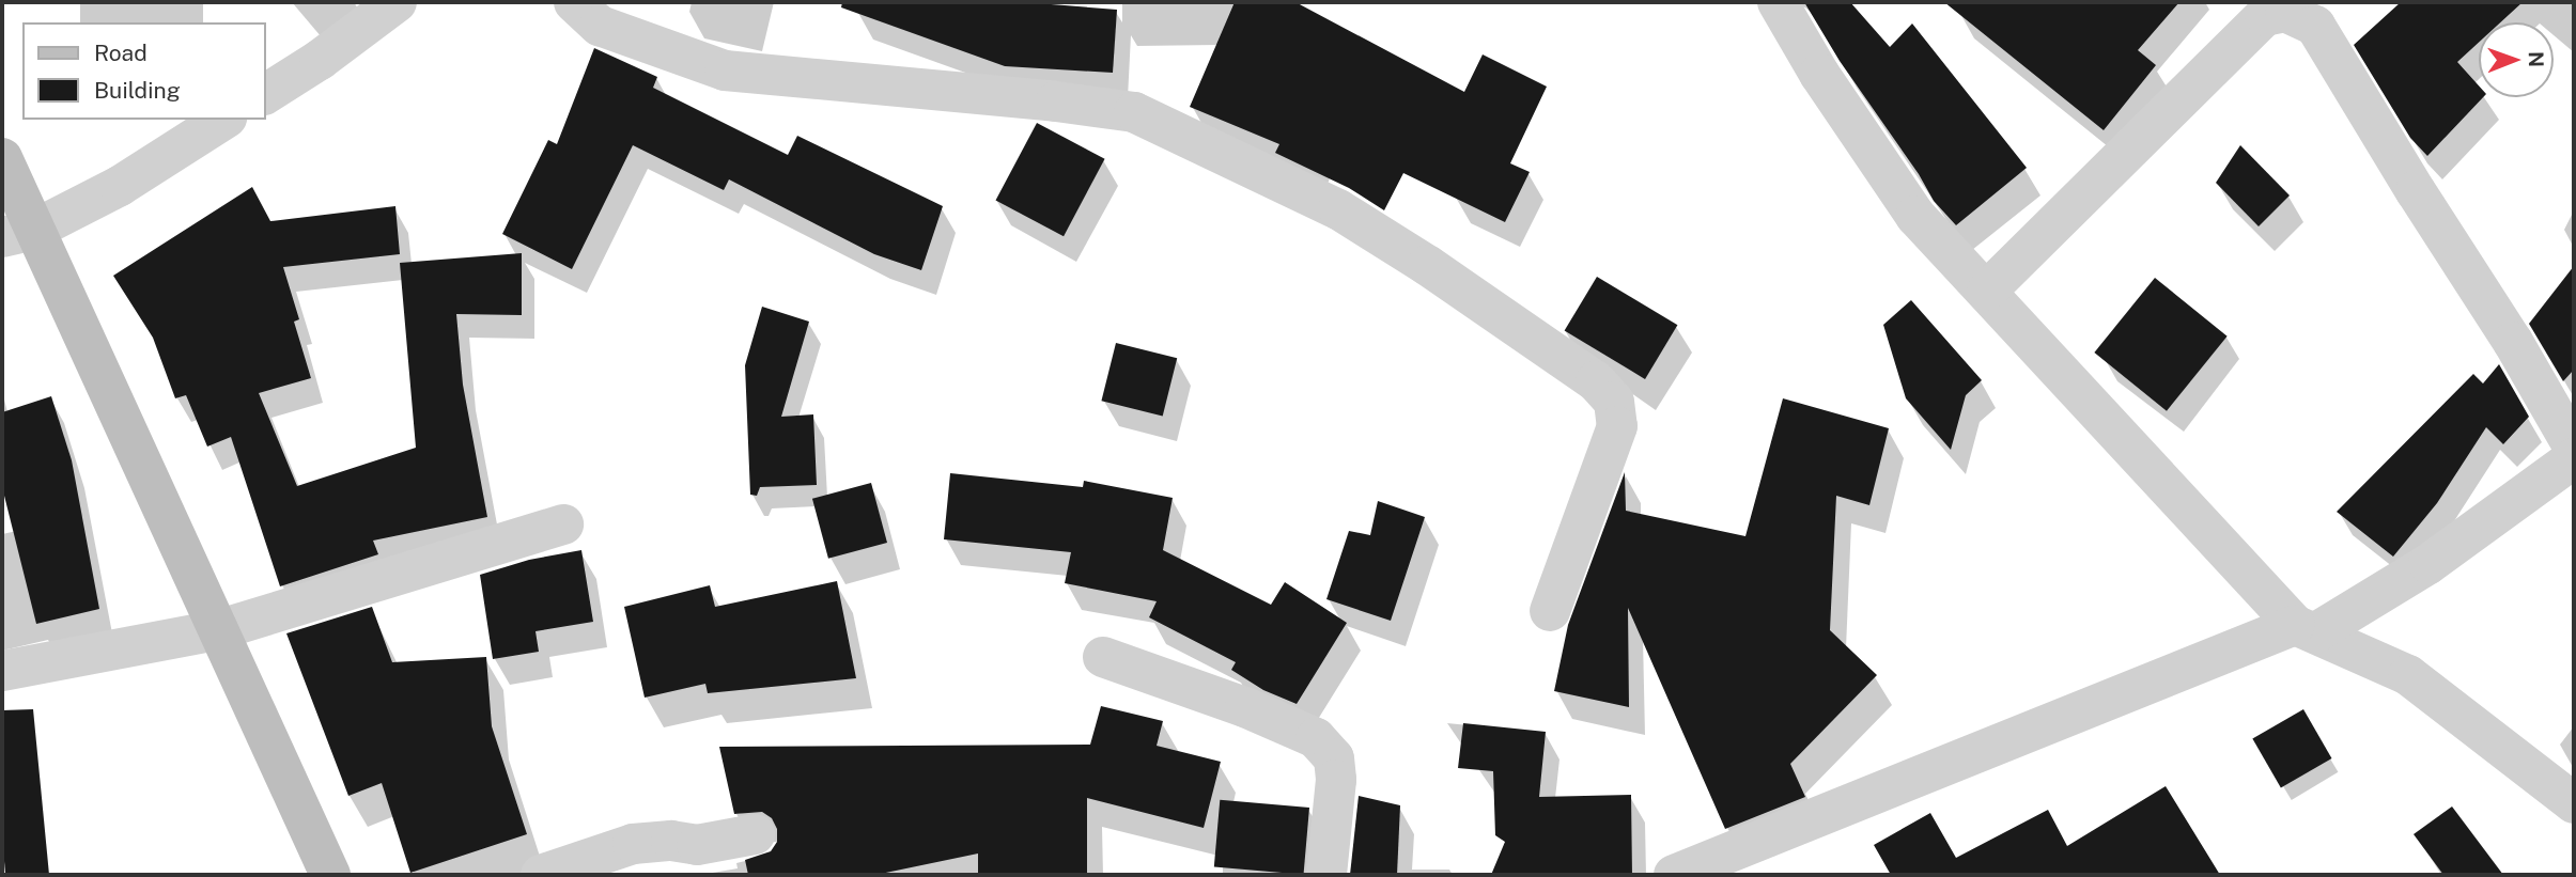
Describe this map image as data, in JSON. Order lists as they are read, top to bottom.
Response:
{
  "legend": ["Road", "Building"],
  "north": "right"
}
